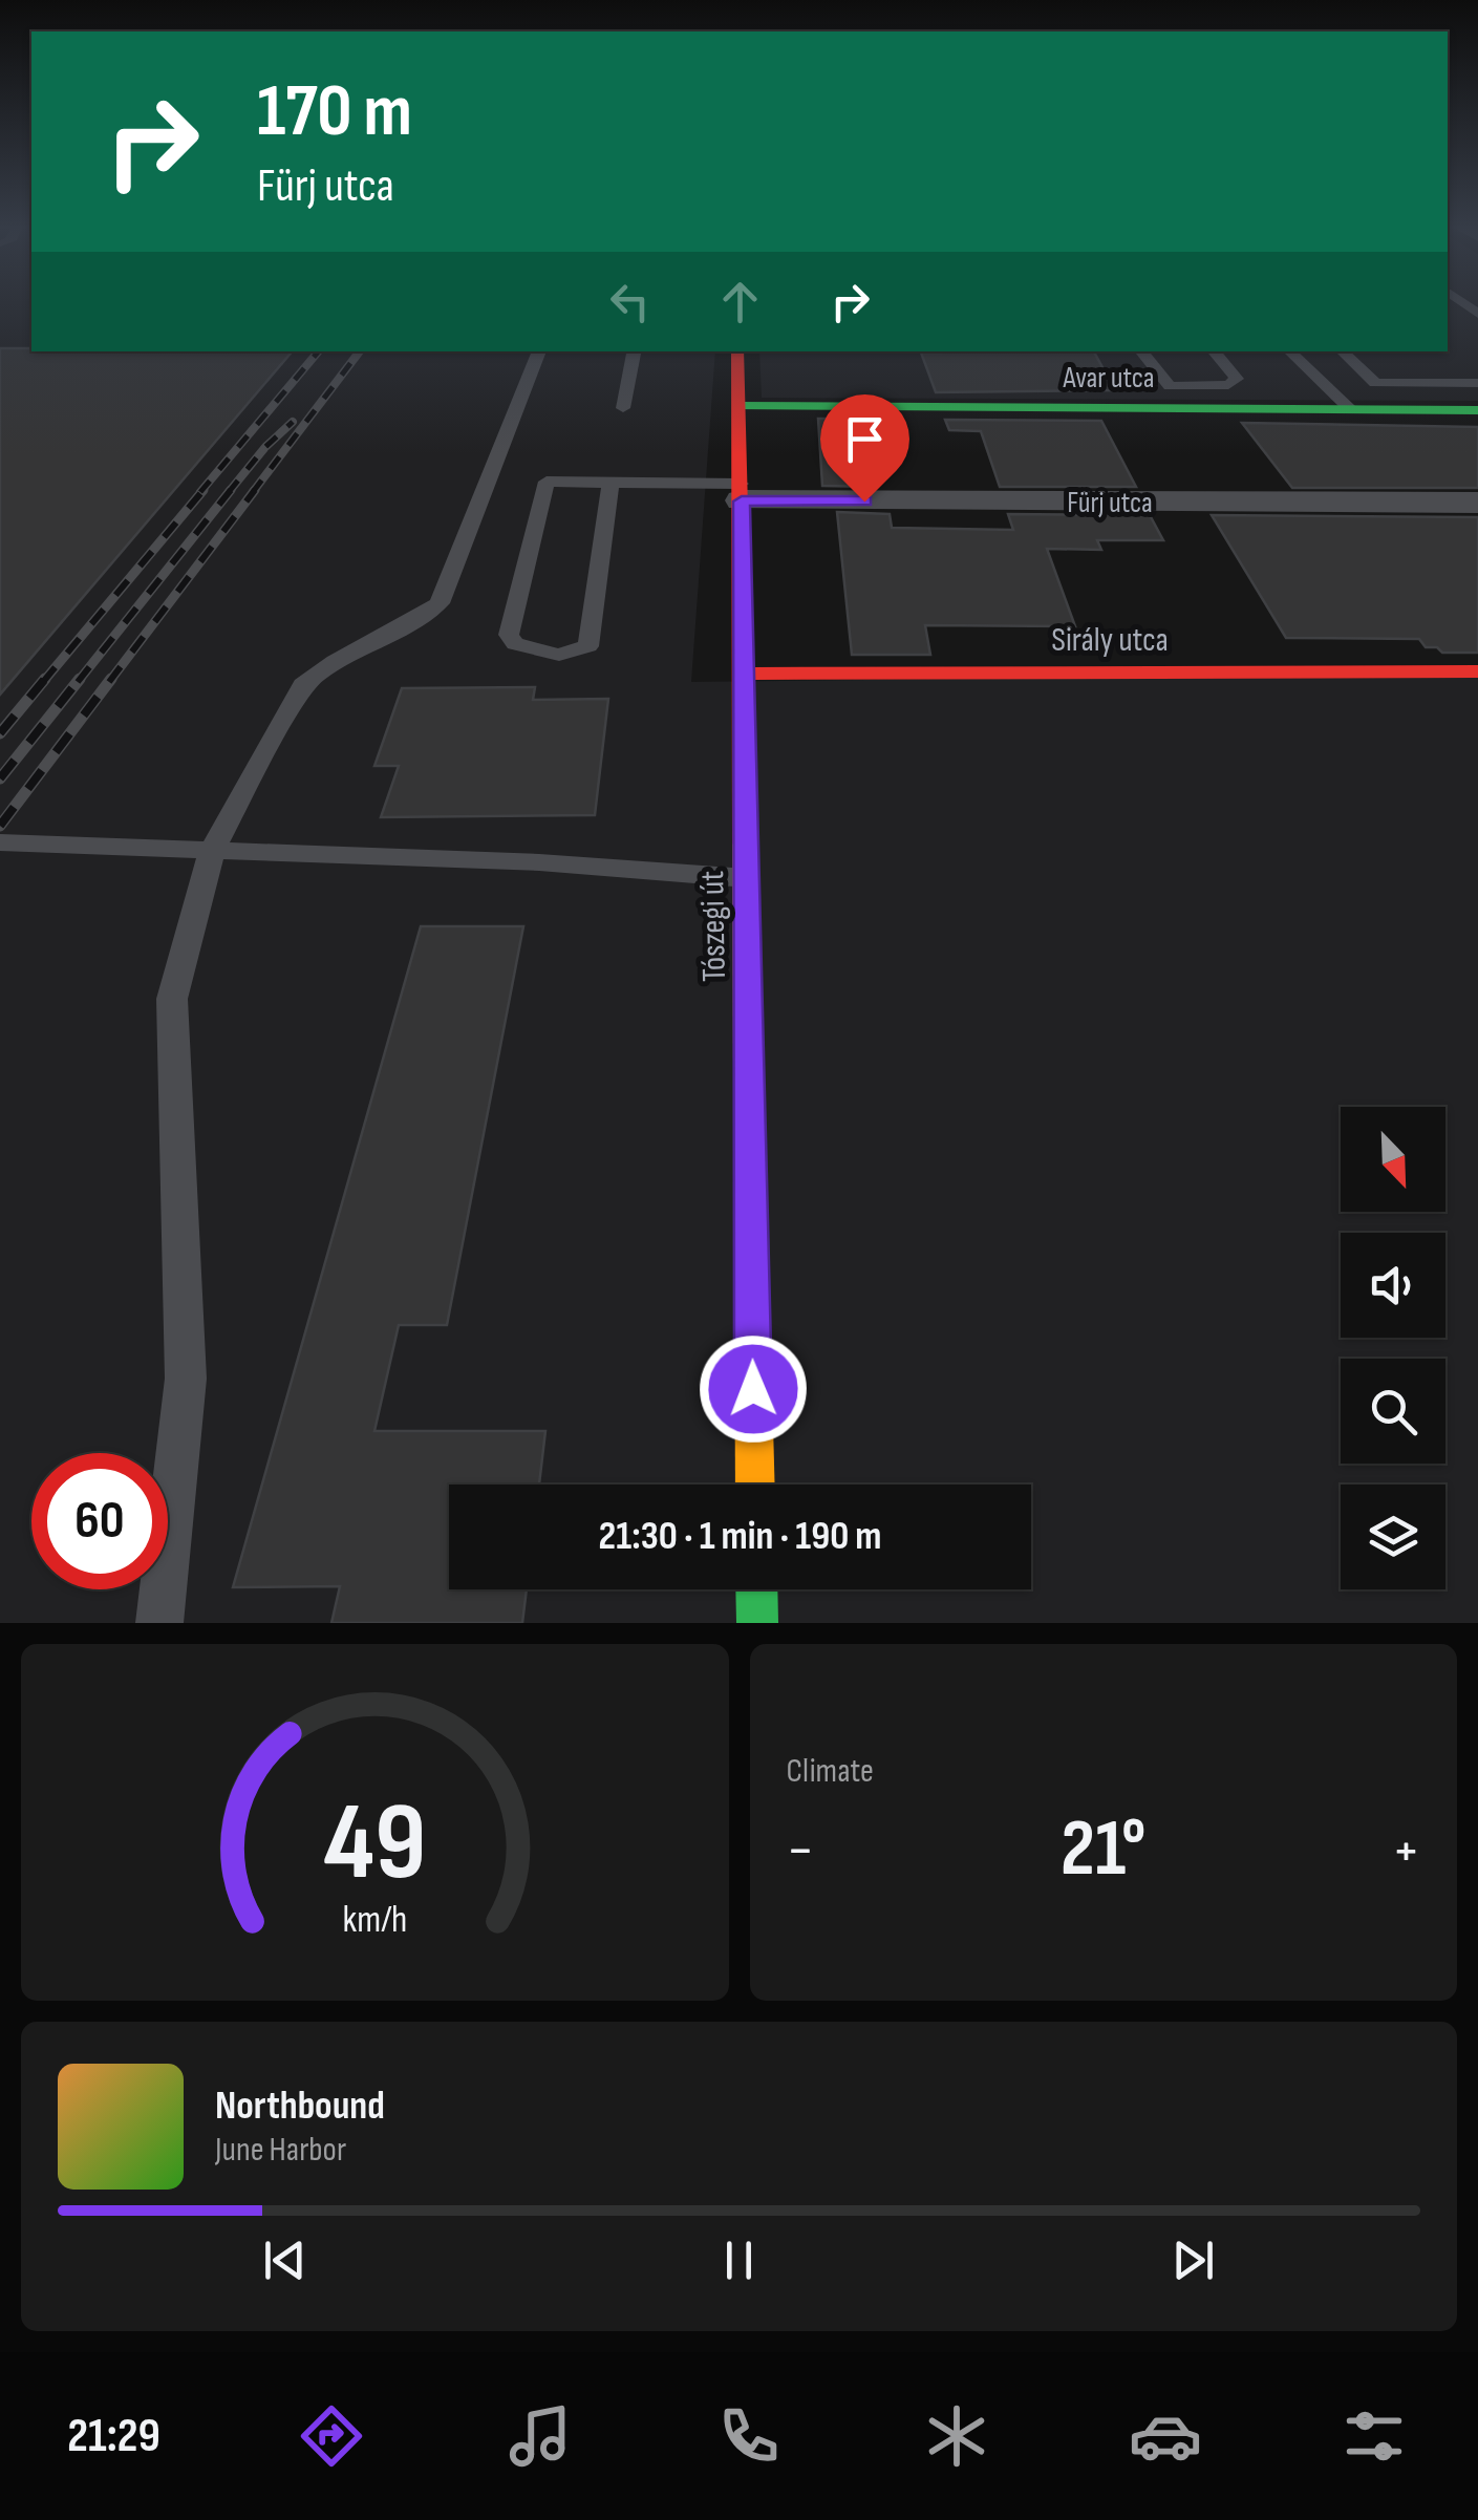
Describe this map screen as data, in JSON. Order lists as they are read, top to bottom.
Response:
{
  "streets": {
    "street": [
      "Avar utca",
      "Fürj utca",
      "Sirály utca",
      "Tószegi út"
    ]
  },
  "crossings": [
    ["Avar utca", "Tószegi út"],
    ["Fürj utca", "Tószegi út"],
    ["Sirály utca", "Tószegi út"]
  ],
  "north": "bottom right",
  "page": {
    "turn": ["170 m", "Fürj utca"],
    "limit": "60",
    "trip": "21:30 · 1 min · 190 m",
    "tile": "Climate",
    "heat": ["−", "21°", "+"],
    "song": ["Northbound", "June Harbor"],
    "tabs": "21:29",
    "gauge": ["49", "km/h"]
  }
}
